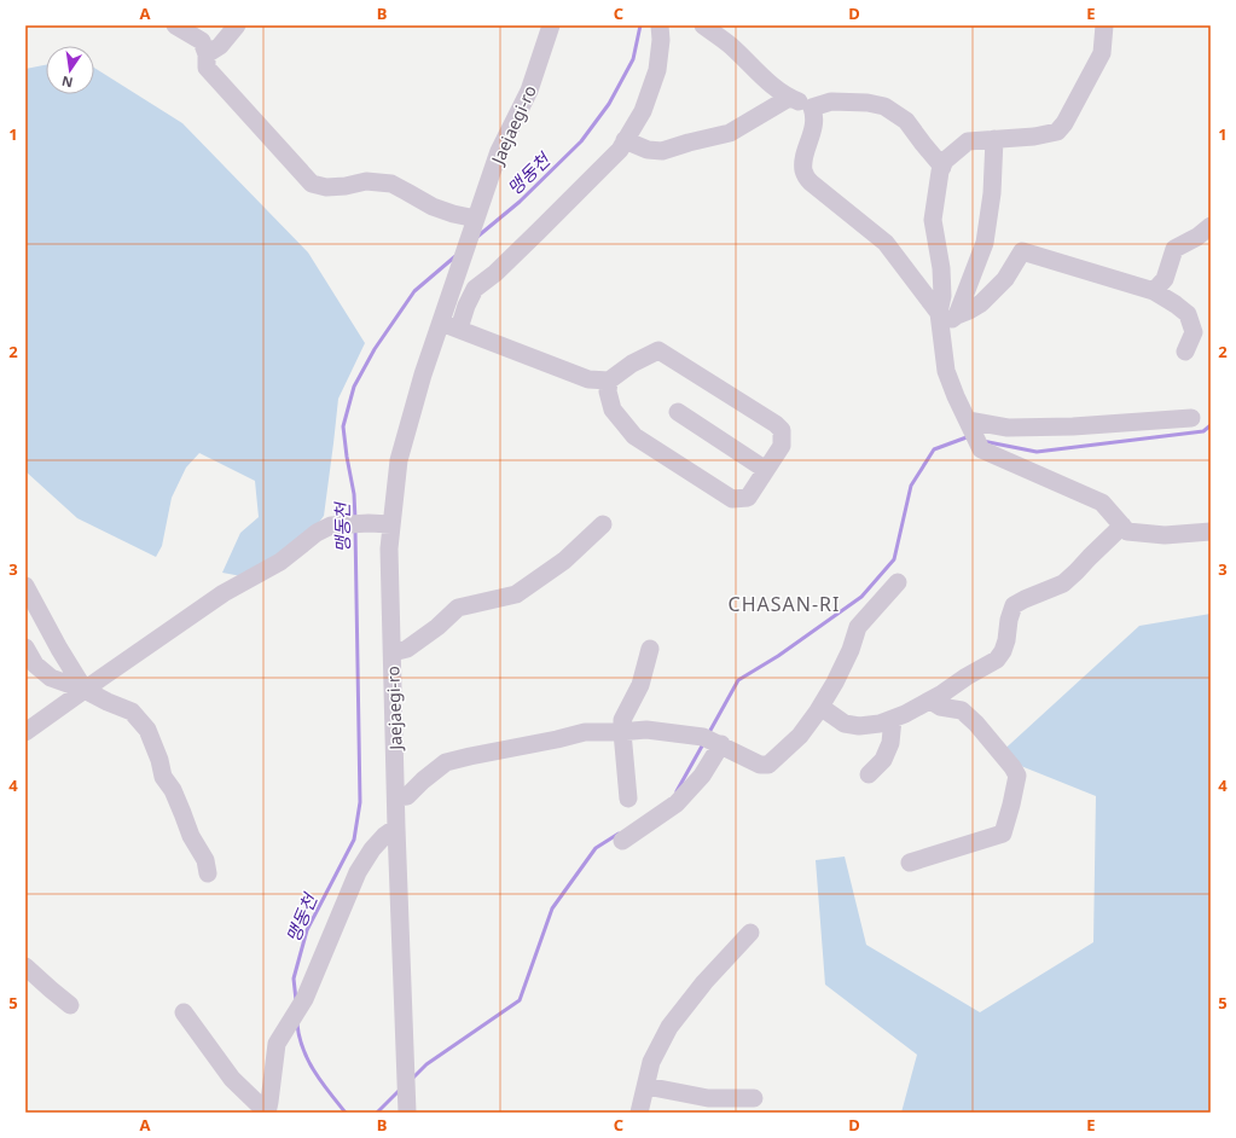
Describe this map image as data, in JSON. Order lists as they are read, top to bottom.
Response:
{
  "streets": {
    "street": ["Jaejaegi-ro"]
  },
  "districts": ["CHASAN-RI"],
  "water": ["맹동천"],
  "north": "bottom",
  "grid": {
    "columns": [
      "A",
      "B",
      "C",
      "D",
      "E"
    ],
    "rows": [
      "1",
      "2",
      "3",
      "4",
      "5"
    ]
  }
}
